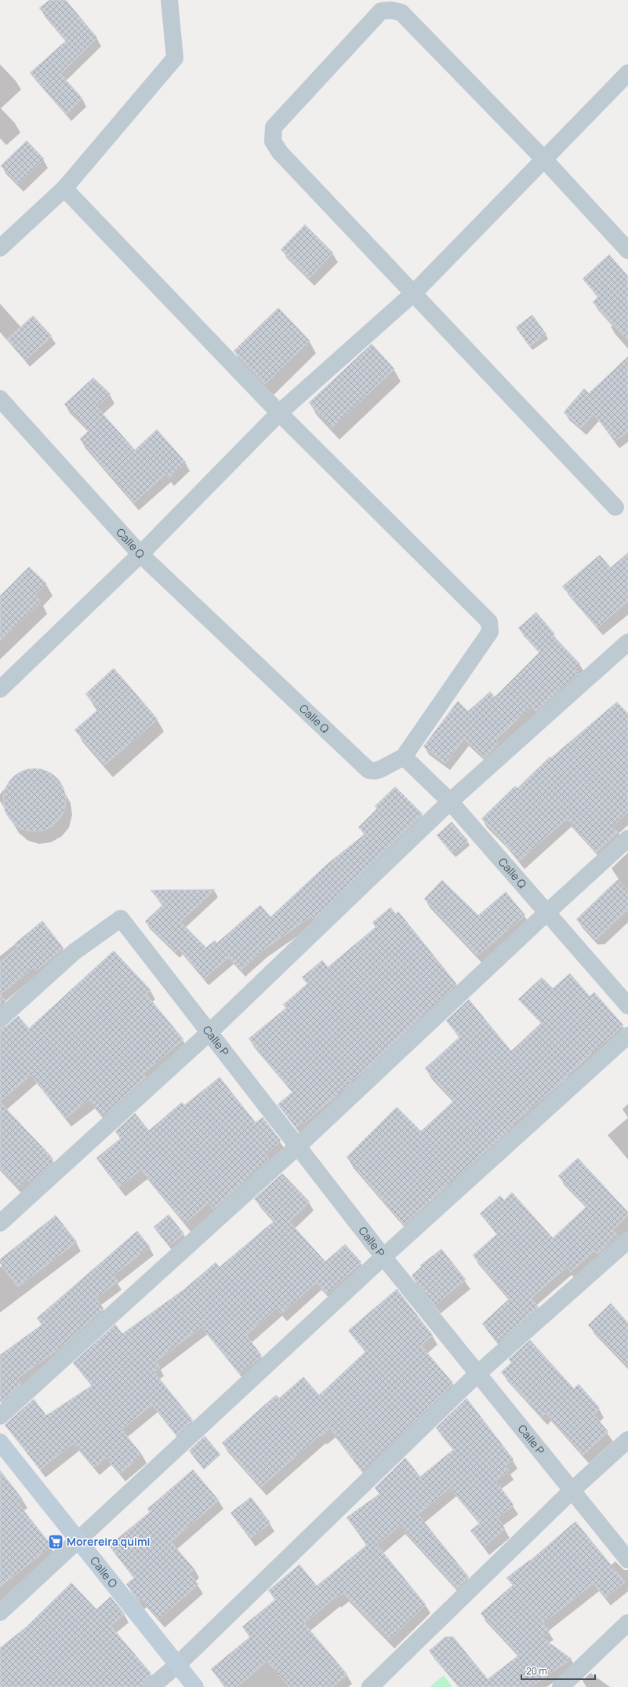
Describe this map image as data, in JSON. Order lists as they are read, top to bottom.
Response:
{
  "streets": {
    "street": ["Calle Q", "Calle P", "Calle O"]
  },
  "places": {
    "supermarket": ["Morereira quimi"]
  },
  "scale_bar": "20 m"
}
